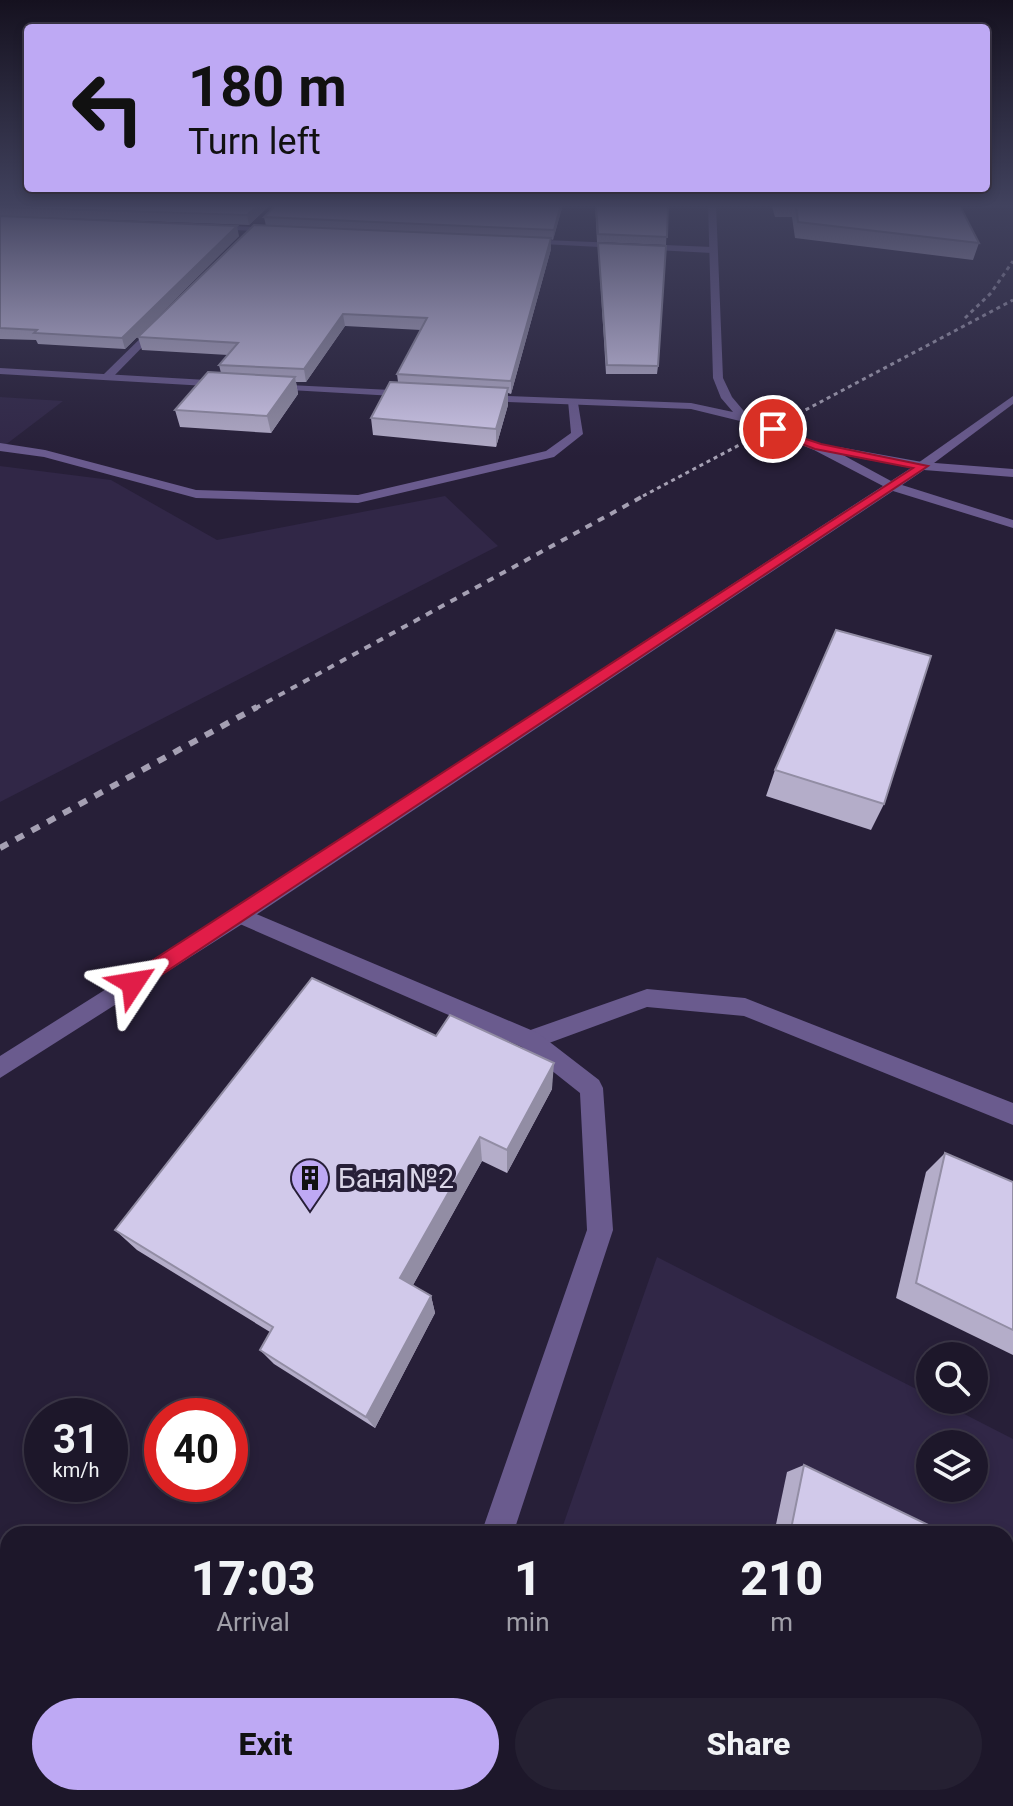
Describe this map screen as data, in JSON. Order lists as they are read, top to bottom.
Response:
{
  "places": {
    "building": ["Баня №2"]
  },
  "page": {
    "turn": ["180 m", "Turn left"],
    "speed": "31 km/h",
    "limit": "40",
    "eta": [
      "17:03",
      "Arrival",
      "1",
      "min",
      "210",
      "m"
    ],
    "buttons": ["Exit", "Share"]
  }
}
